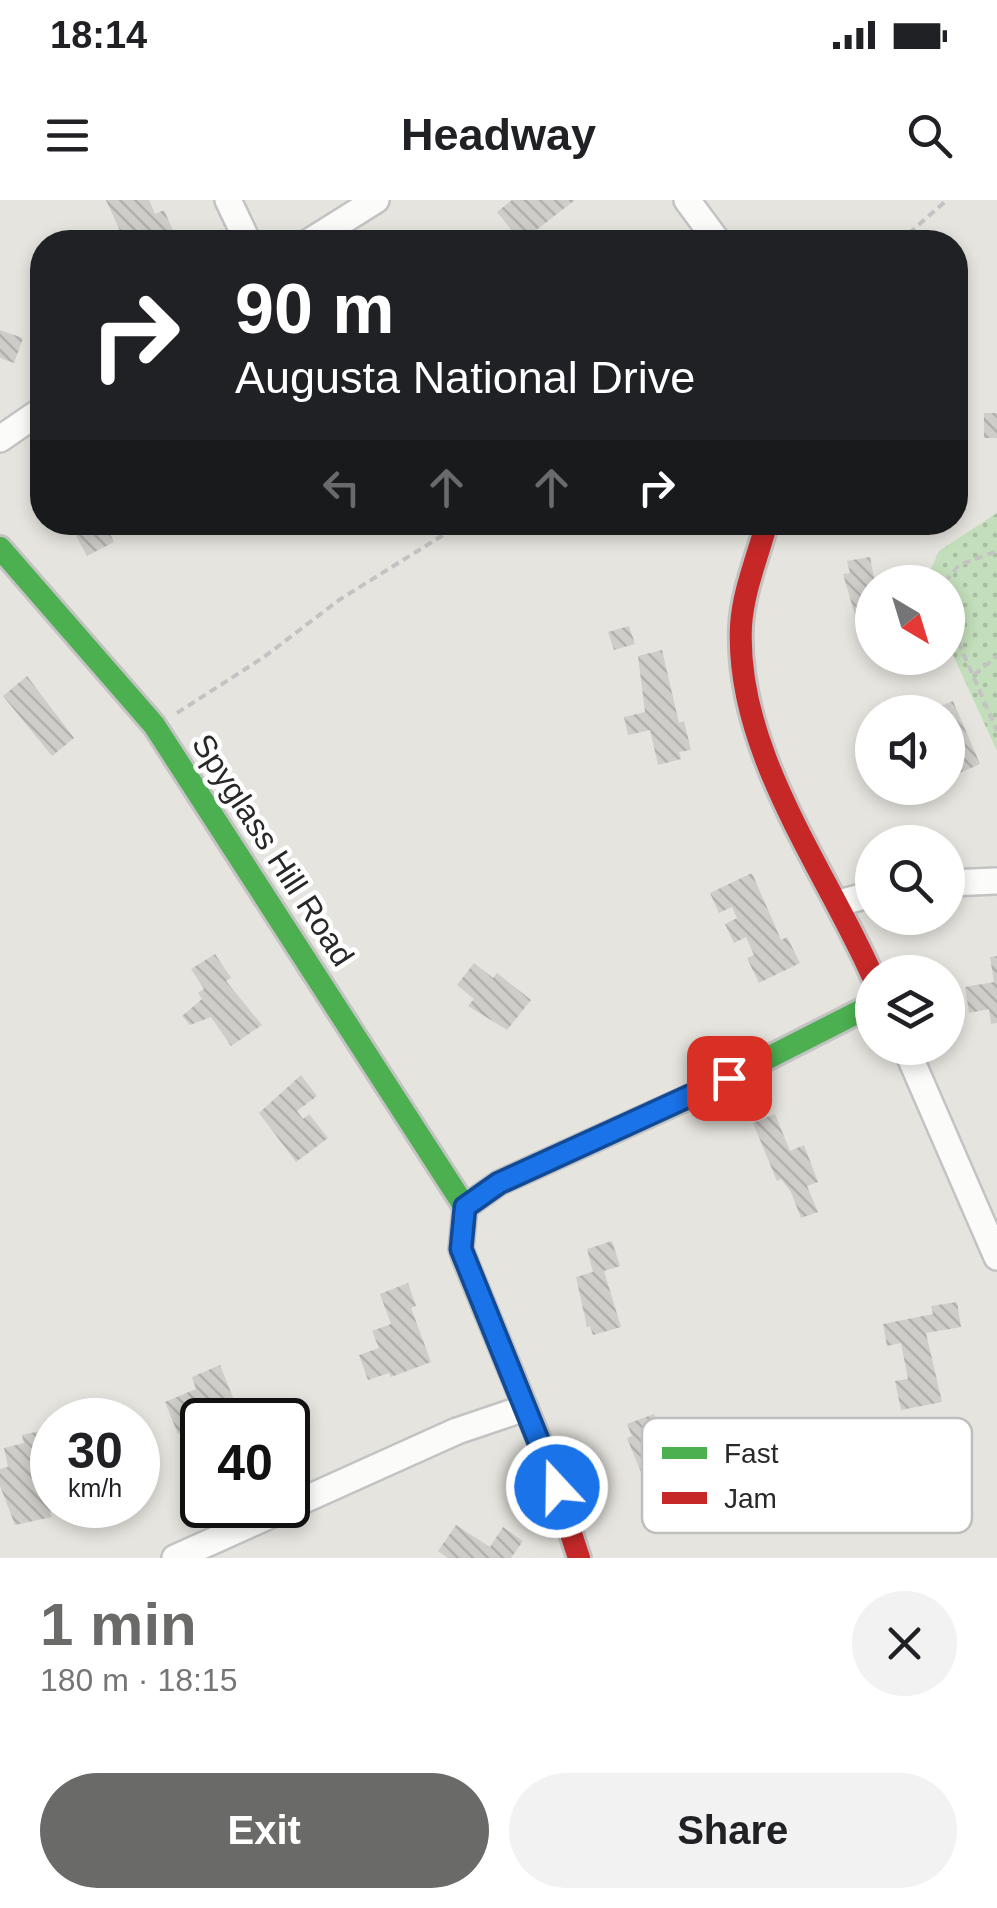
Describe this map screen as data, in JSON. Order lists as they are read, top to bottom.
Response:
{
  "streets": {
    "street": ["Spyglass Hill Road"]
  },
  "legend": ["Fast", "Jam"],
  "north": "bottom right",
  "page": {
    "status": "18:14",
    "header": "Headway",
    "turn": ["90 m", "Augusta National Drive"],
    "speed": "30 km/h",
    "limit": "40",
    "heading": ["1 min", "180 m · 18:15"],
    "buttons": ["Exit", "Share"]
  }
}
